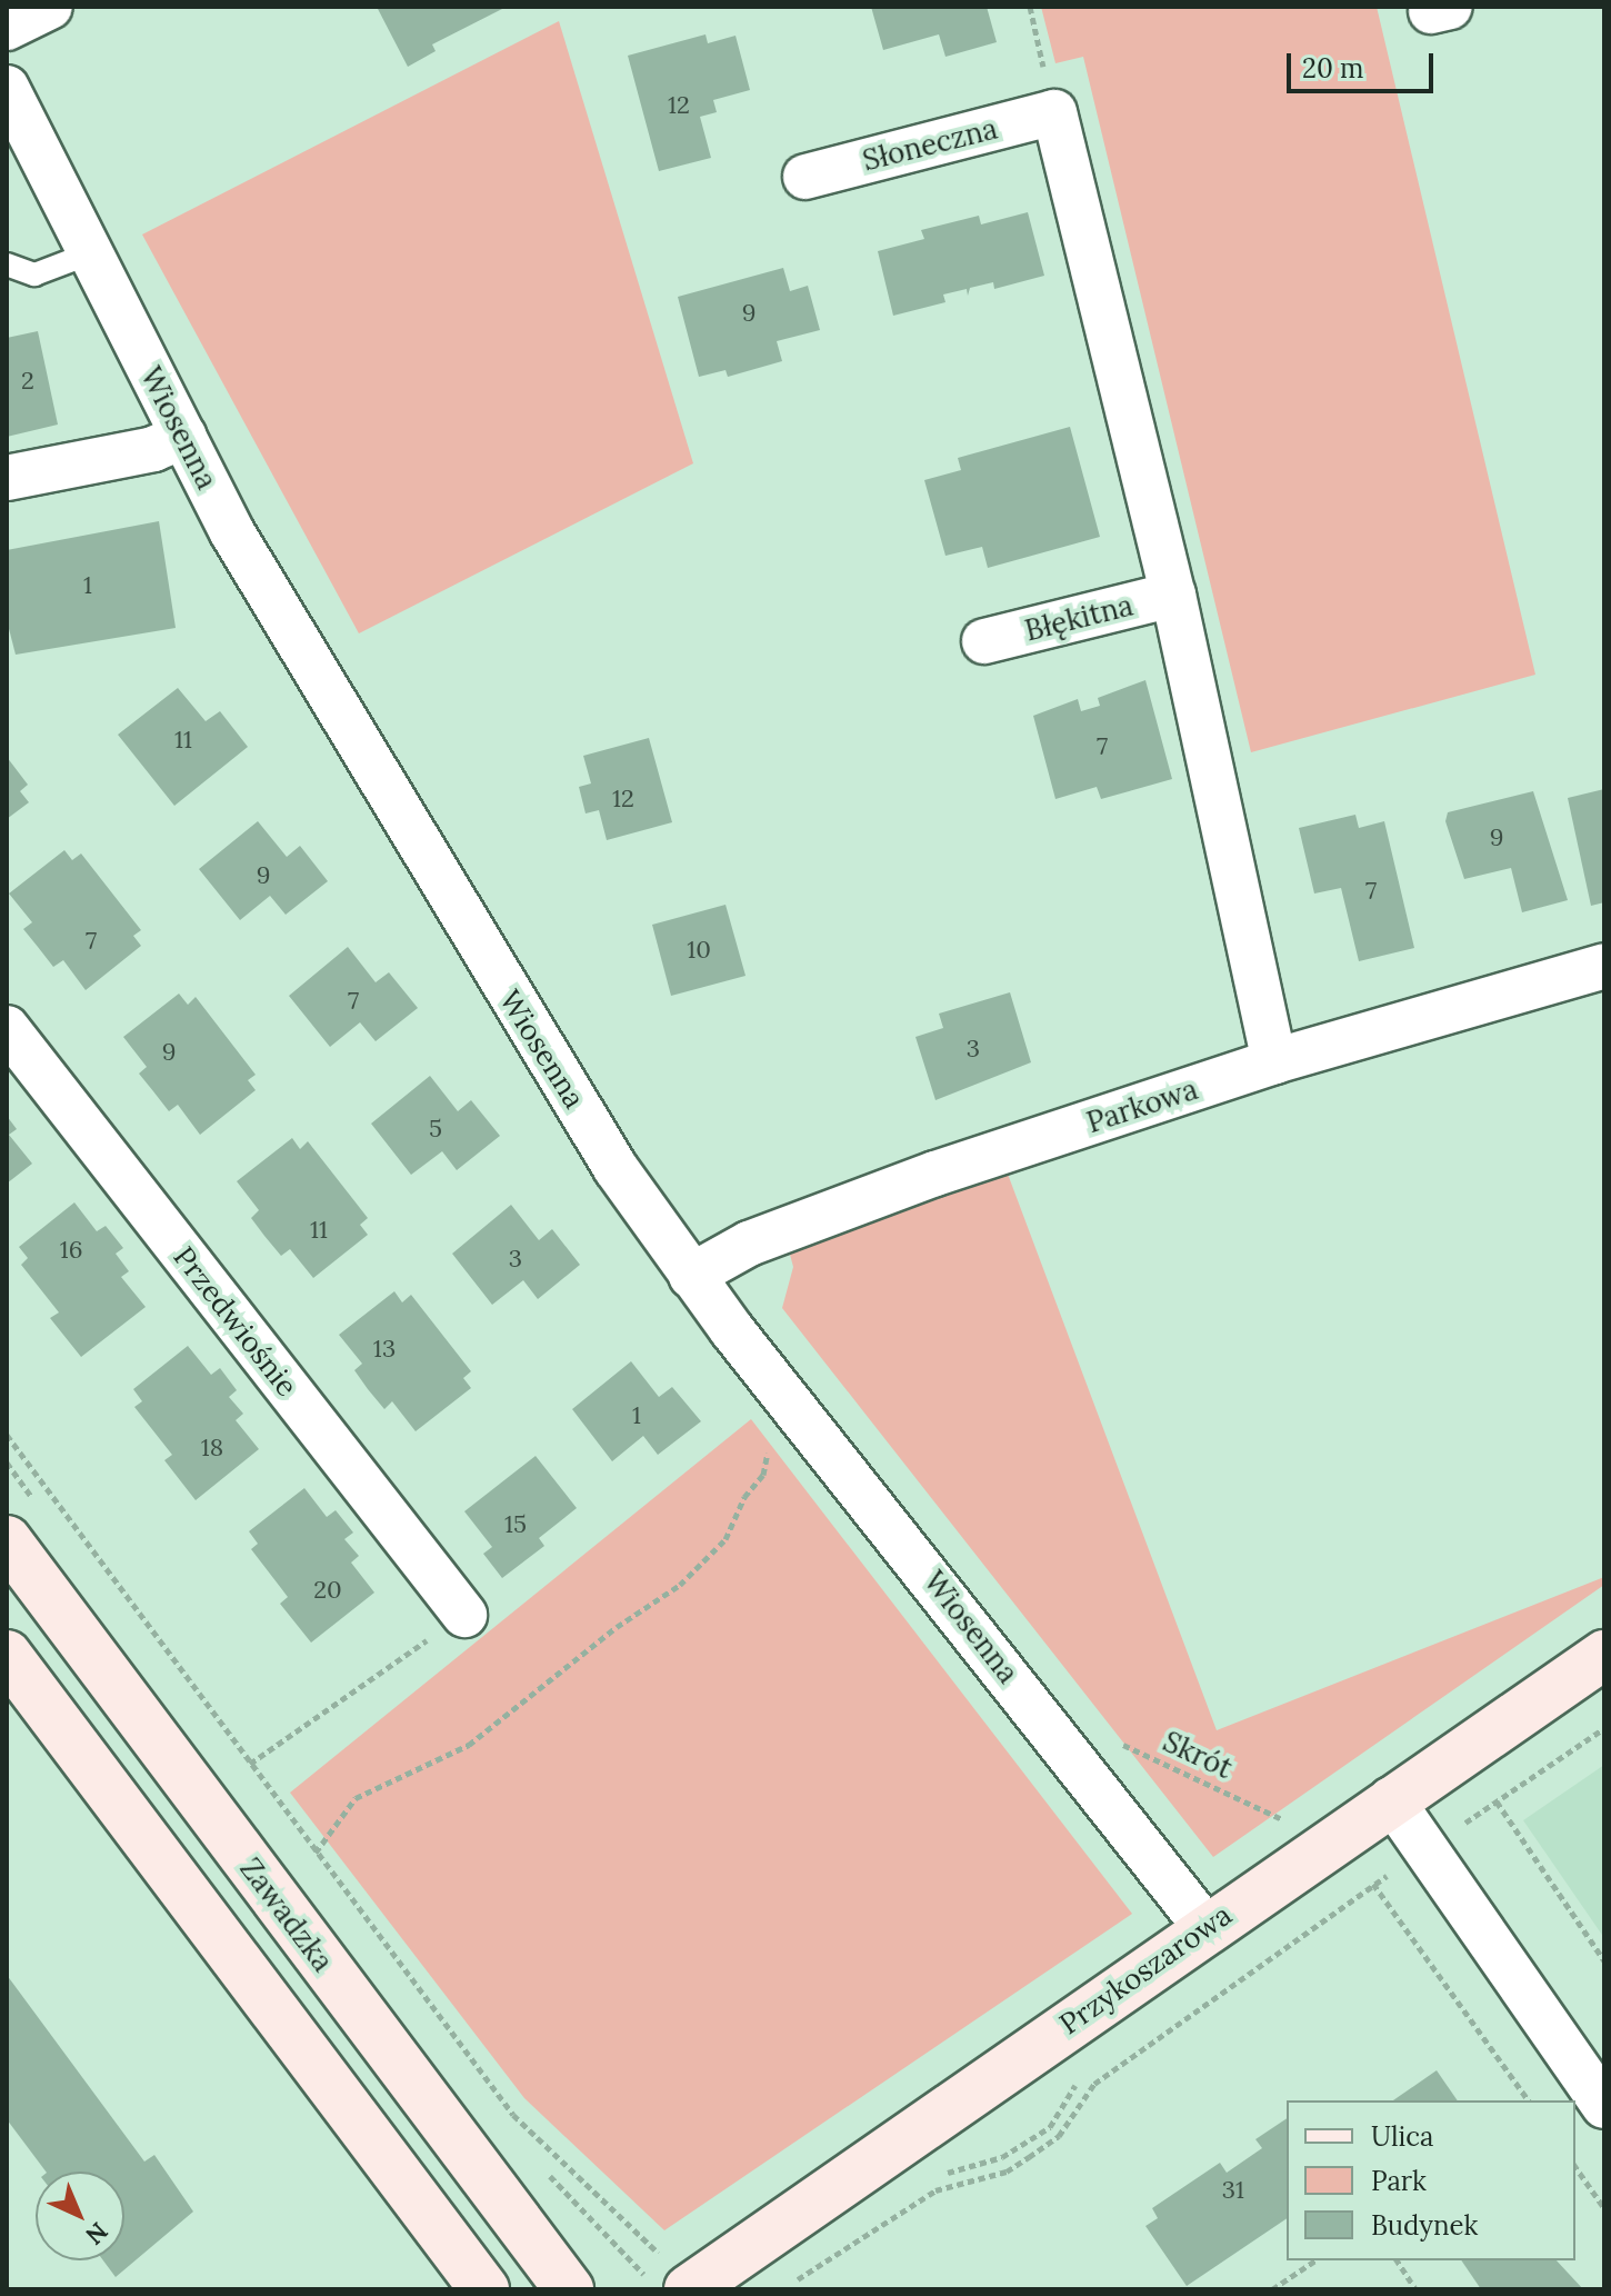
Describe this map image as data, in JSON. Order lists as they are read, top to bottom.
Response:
{
  "streets": {
    "street": [
      "Słoneczna",
      "Wiosenna",
      "Błękitna",
      "Parkowa",
      "Przedwiośnie",
      "Zawadzka",
      "Przykoszarowa"
    ],
    "path": ["Skrót"]
  },
  "crossings": [
    ["Wiosenna", "Parkowa"],
    ["Wiosenna", "Przykoszarowa"]
  ],
  "house_numbers": [
    "12",
    "9",
    "2",
    "1",
    "11",
    "7",
    "12",
    "9",
    "9",
    "7",
    "7",
    "10",
    "7",
    "3",
    "9",
    "5",
    "11",
    "16",
    "3",
    "13",
    "1",
    "18",
    "15",
    "20",
    "31"
  ],
  "legend": ["Ulica", "Park", "Budynek"],
  "scale_bar": "20 m",
  "north": "bottom right"
}
